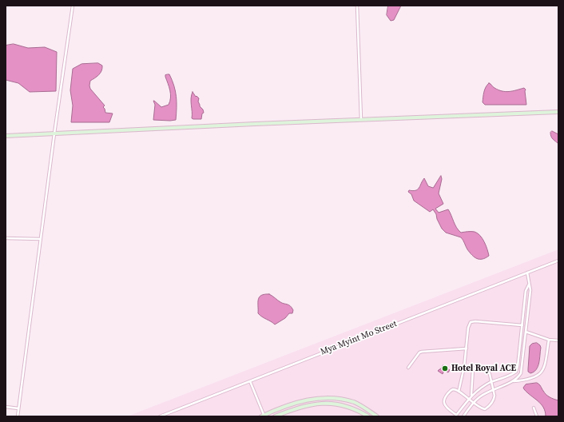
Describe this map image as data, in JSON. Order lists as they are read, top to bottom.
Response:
{
  "streets": {
    "street": ["Mya Myint Mo Street"]
  },
  "places": ["Hotel Royal ACE"]
}
